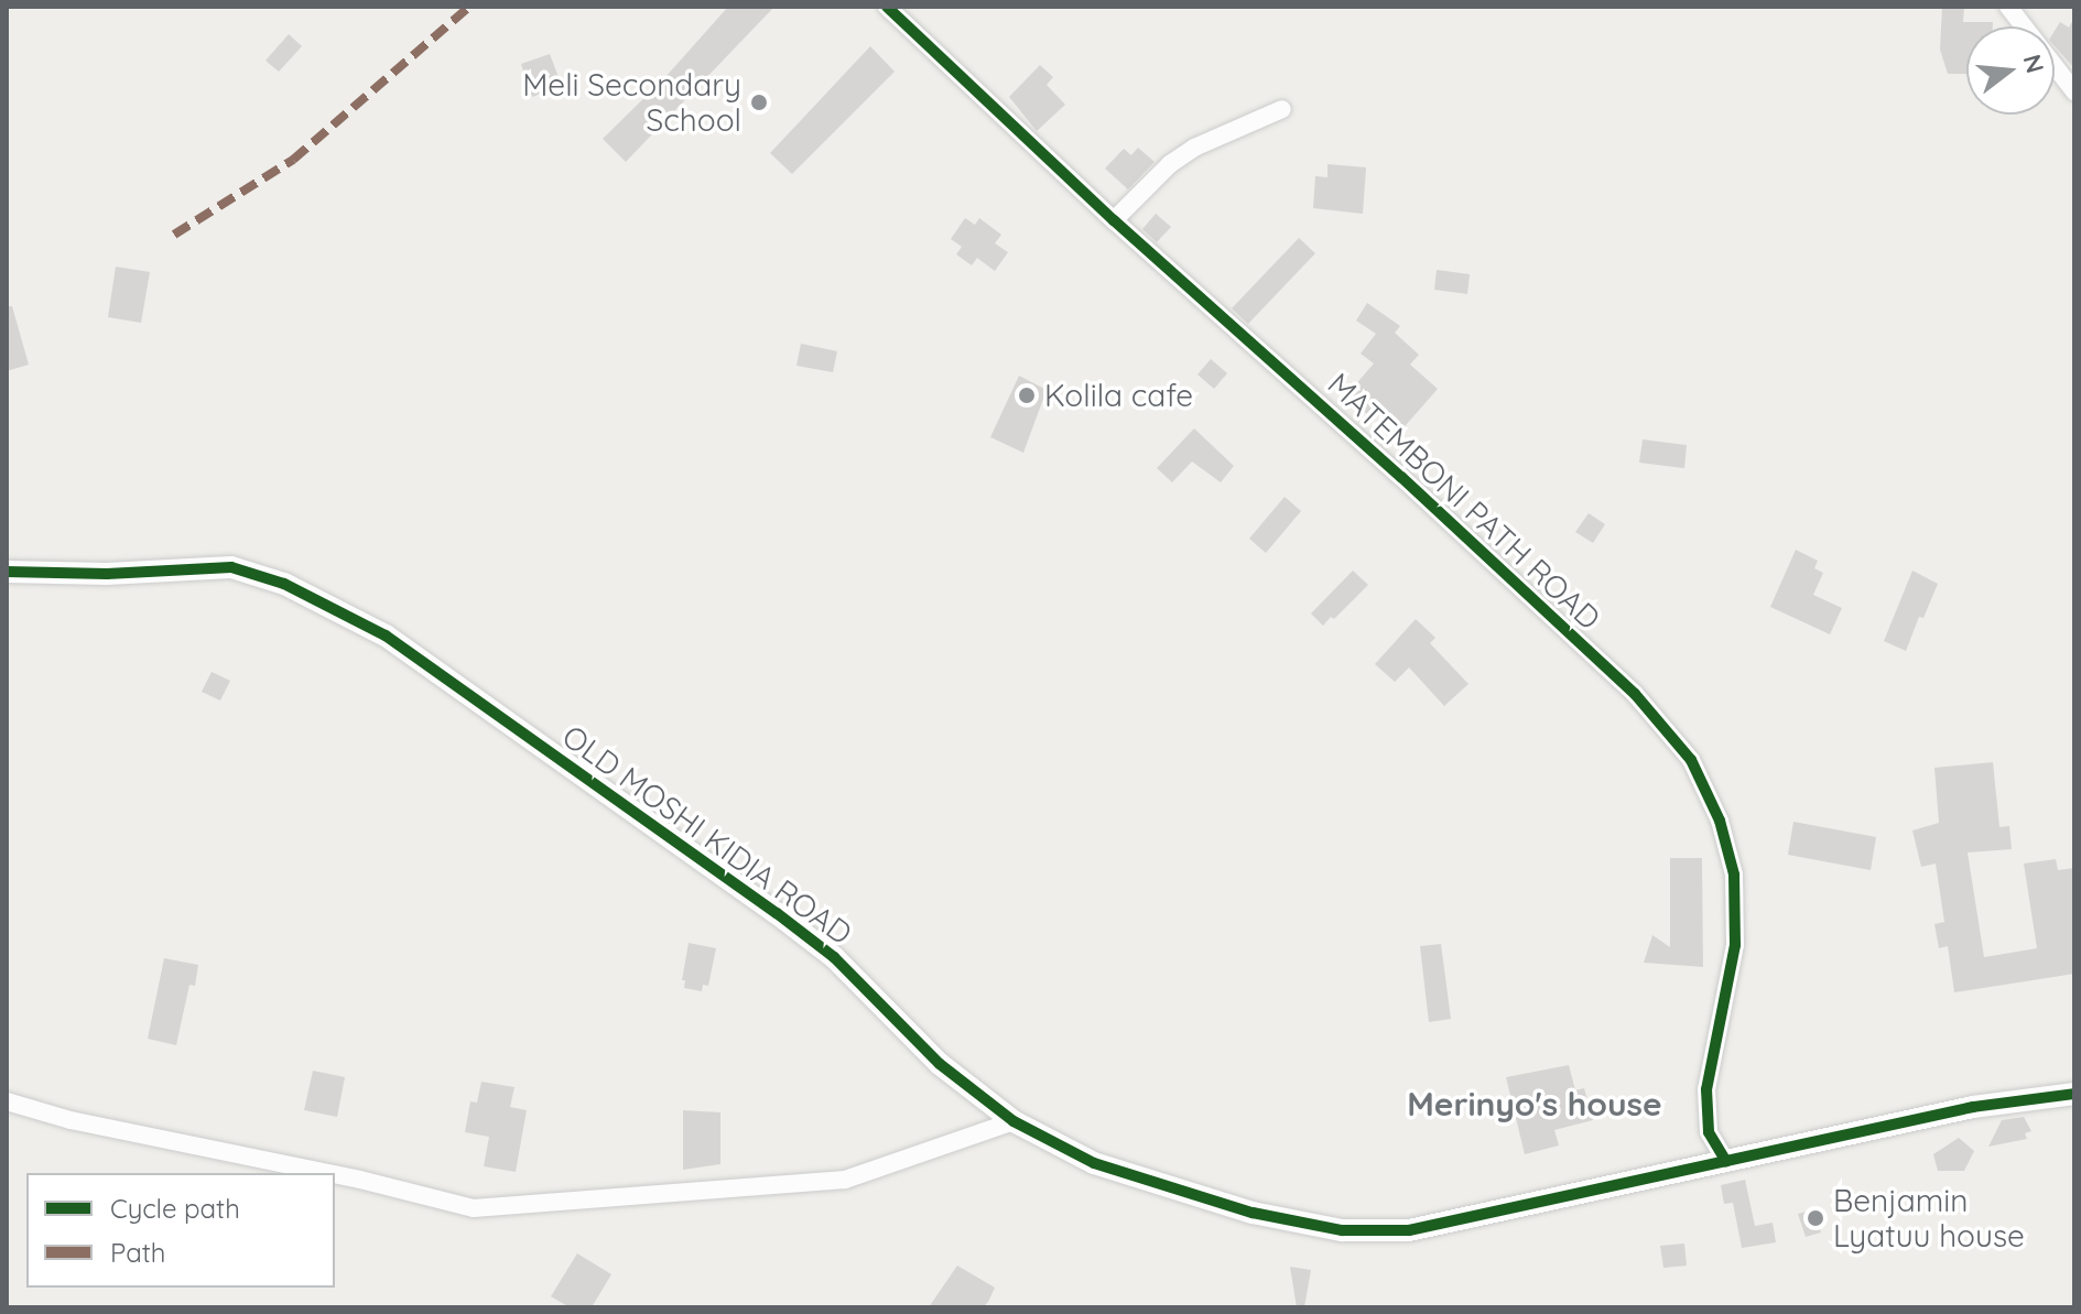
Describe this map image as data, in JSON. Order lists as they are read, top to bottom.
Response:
{
  "streets": {
    "street": ["MATEMBONI PATH ROAD", "OLD MOSHI KIDIA ROAD"]
  },
  "crossings": [
    ["MATEMBONI PATH ROAD", "OLD MOSHI KIDIA ROAD"]
  ],
  "districts": ["Merinyo's house"],
  "places": ["Meli Secondary School", "Kolila cafe", "Benjamin Lyatuu house"],
  "legend": ["Cycle path", "Path"],
  "north": "right"
}
